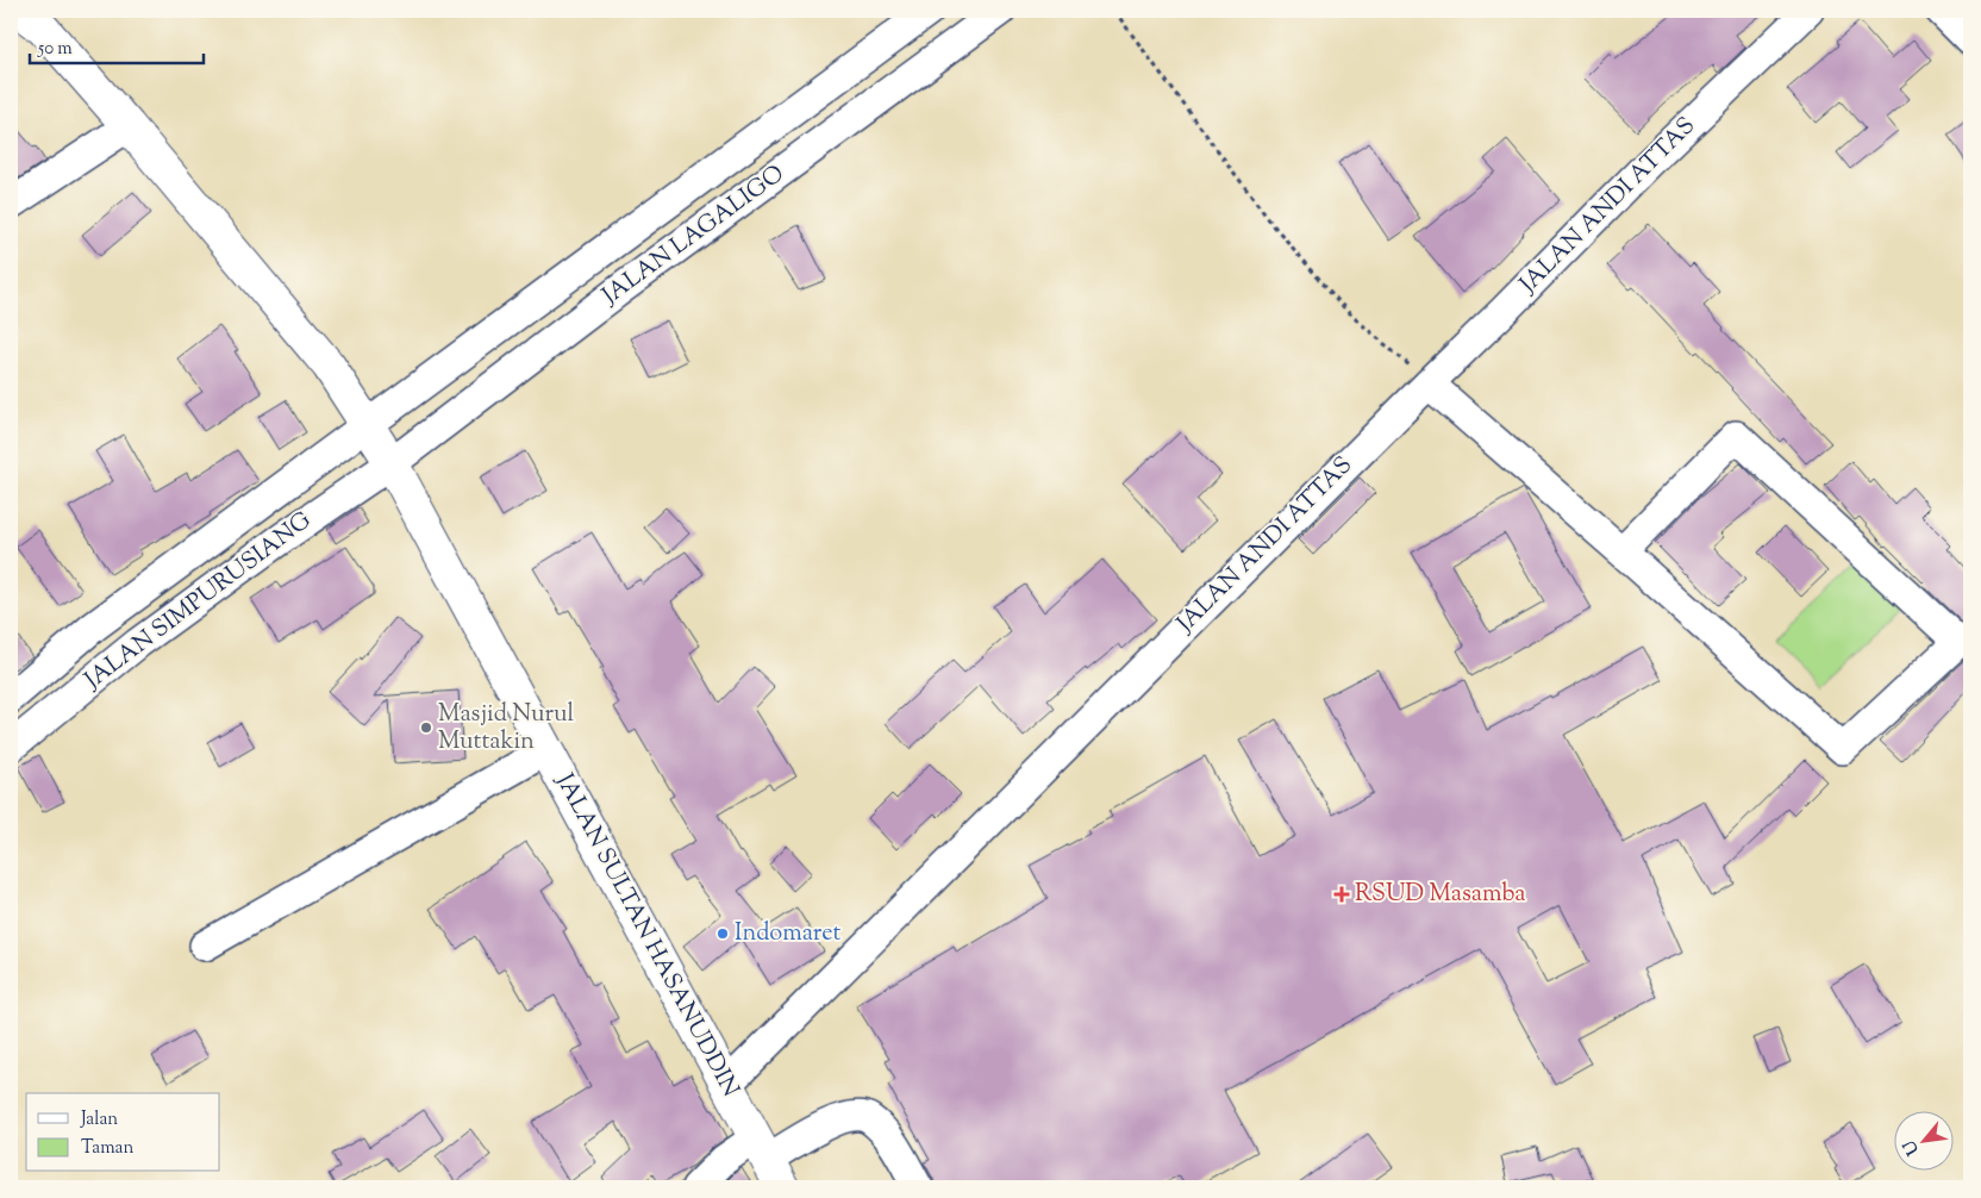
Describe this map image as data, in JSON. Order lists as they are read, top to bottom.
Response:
{
  "streets": {
    "highway": ["JALAN SULTAN HASANUDDIN"],
    "street": ["JALAN ANDI ATTAS", "JALAN LAGALIGO", "JALAN SIMPURUSIANG"]
  },
  "crossings": [
    ["JALAN ANDI ATTAS", "JALAN SULTAN HASANUDDIN"],
    ["JALAN LAGALIGO", "JALAN SIMPURUSIANG"],
    ["JALAN LAGALIGO", "JALAN SULTAN HASANUDDIN"],
    ["JALAN SIMPURUSIANG", "JALAN SULTAN HASANUDDIN"]
  ],
  "places": {
    "other": ["Masjid Nurul Muttakin", "Indomaret"],
    "health": ["RSUD Masamba"]
  },
  "legend": ["Jalan", "Taman"],
  "scale_bar": "50 m",
  "north": "bottom left"
}
